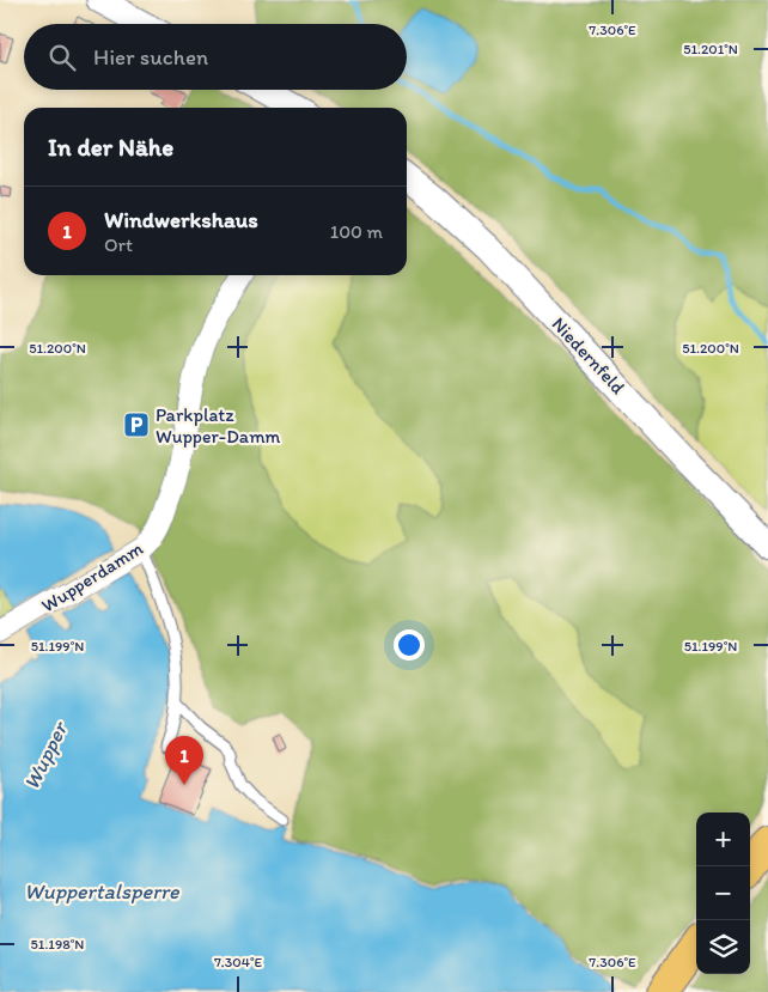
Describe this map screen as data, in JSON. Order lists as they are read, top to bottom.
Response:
{
  "streets": {
    "street": ["Niedernfeld", "Wupperdamm"]
  },
  "water": ["Wupper", "Wuppertalsperre"],
  "places": {
    "parking": ["Parkplatz Wupper-Damm"]
  },
  "page": {
    "search": "Hier suchen",
    "heading": "In der Nähe",
    "list": [
      {
        "mark": "1",
        "name": "Windwerkshaus",
        "note": "Ort",
        "value": "100 m"
      }
    ],
    "pins": "1",
    "map_buttons": ["+", "−"]
  },
  "coordinates": [
    "7.306°E",
    "51.201°N",
    "51.200°N",
    "51.199°N",
    "51.198°N",
    "7.304°E"
  ]
}
